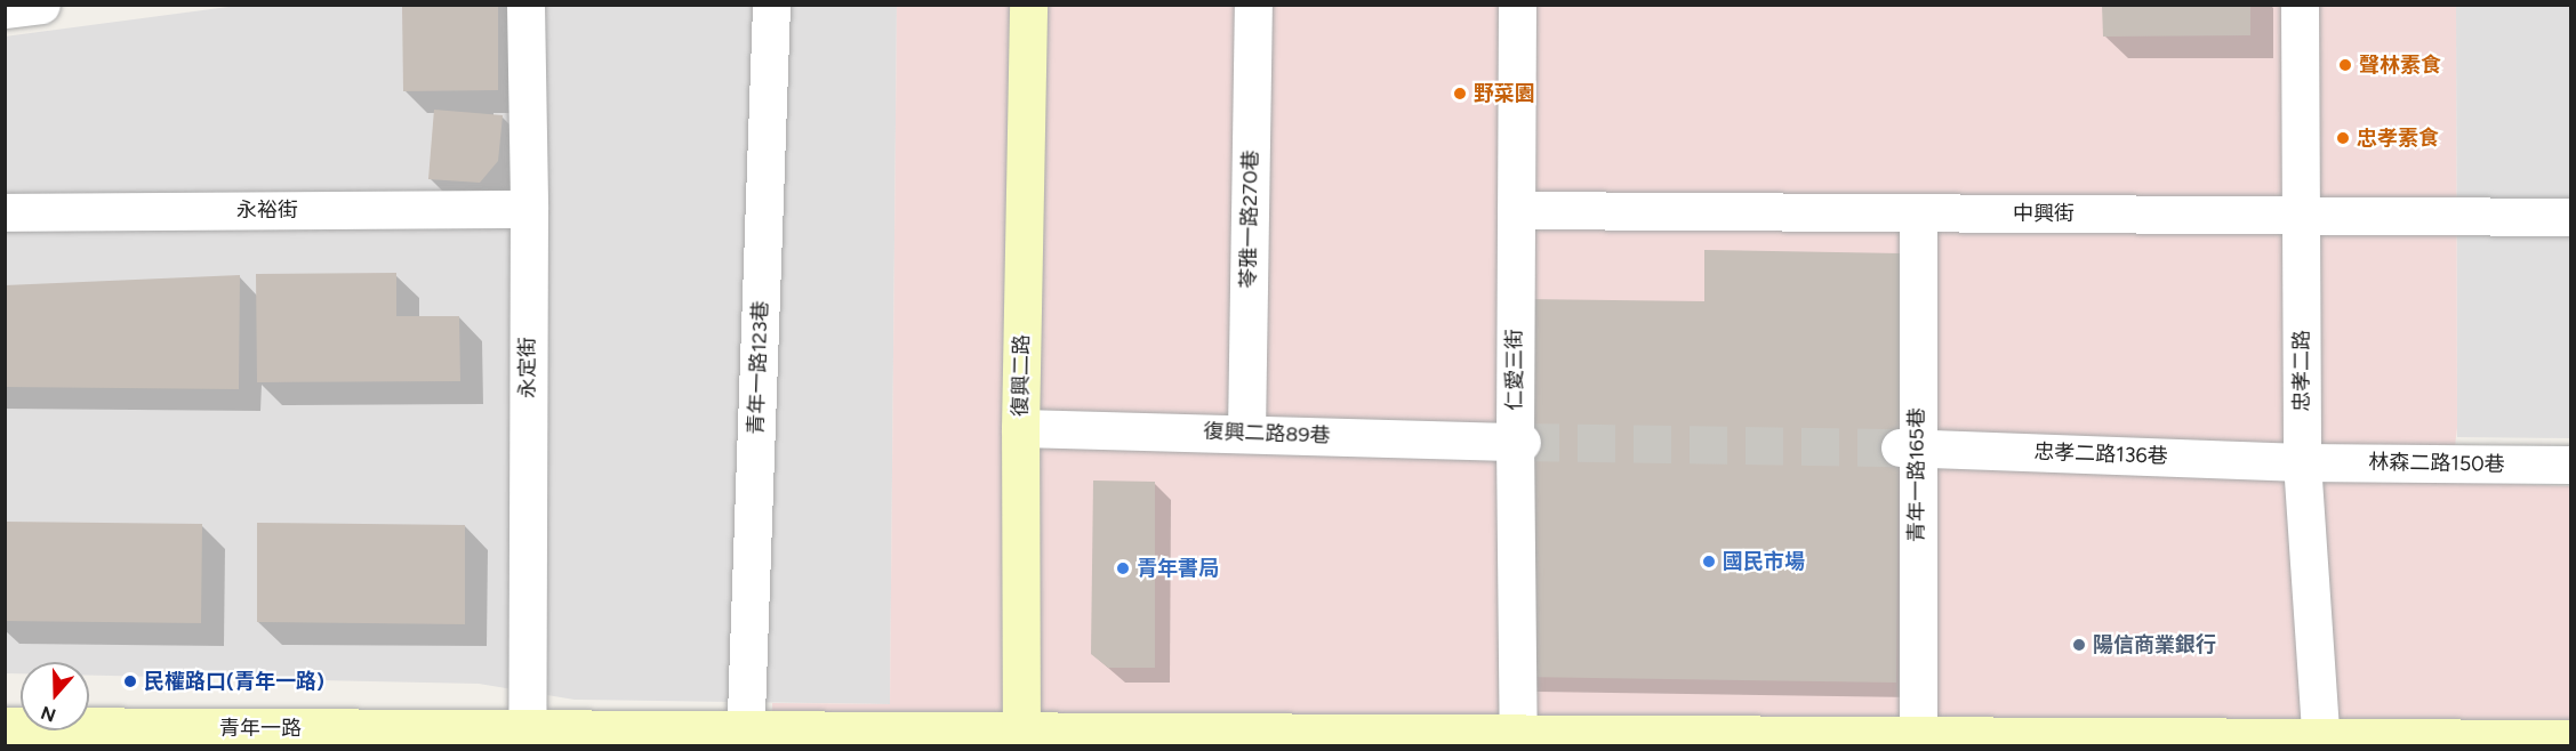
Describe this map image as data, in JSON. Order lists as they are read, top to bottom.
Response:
{
  "streets": {
    "street": [
      "永裕街",
      "中興街",
      "苓雅一路270巷",
      "永定街",
      "青年一路123巷",
      "仁愛三街",
      "忠孝二路",
      "復興二路",
      "復興二路89巷",
      "忠孝二路136巷",
      "林森二路150巷",
      "青年一路165巷",
      "青年一路"
    ]
  },
  "crossings": [
    ["永裕街", "永定街"],
    ["中興街", "仁愛三街"],
    ["中興街", "忠孝二路"],
    ["中興街", "青年一路165巷"],
    ["苓雅一路270巷", "復興二路89巷"],
    ["永定街", "青年一路"],
    ["青年一路123巷", "青年一路"],
    ["仁愛三街", "復興二路89巷"],
    ["仁愛三街", "青年一路"],
    ["忠孝二路", "忠孝二路136巷"],
    ["忠孝二路", "林森二路150巷"],
    ["忠孝二路", "青年一路"],
    ["復興二路", "復興二路89巷"],
    ["復興二路", "青年一路"],
    ["忠孝二路136巷", "林森二路150巷"],
    ["忠孝二路136巷", "青年一路165巷"],
    ["青年一路165巷", "青年一路"]
  ],
  "places": [
    "聲林素食",
    "野菜園",
    "忠孝素食",
    "國民市場",
    "青年書局",
    "陽信商業銀行",
    "民權路口(青年一路)"
  ],
  "north": "bottom"
}
